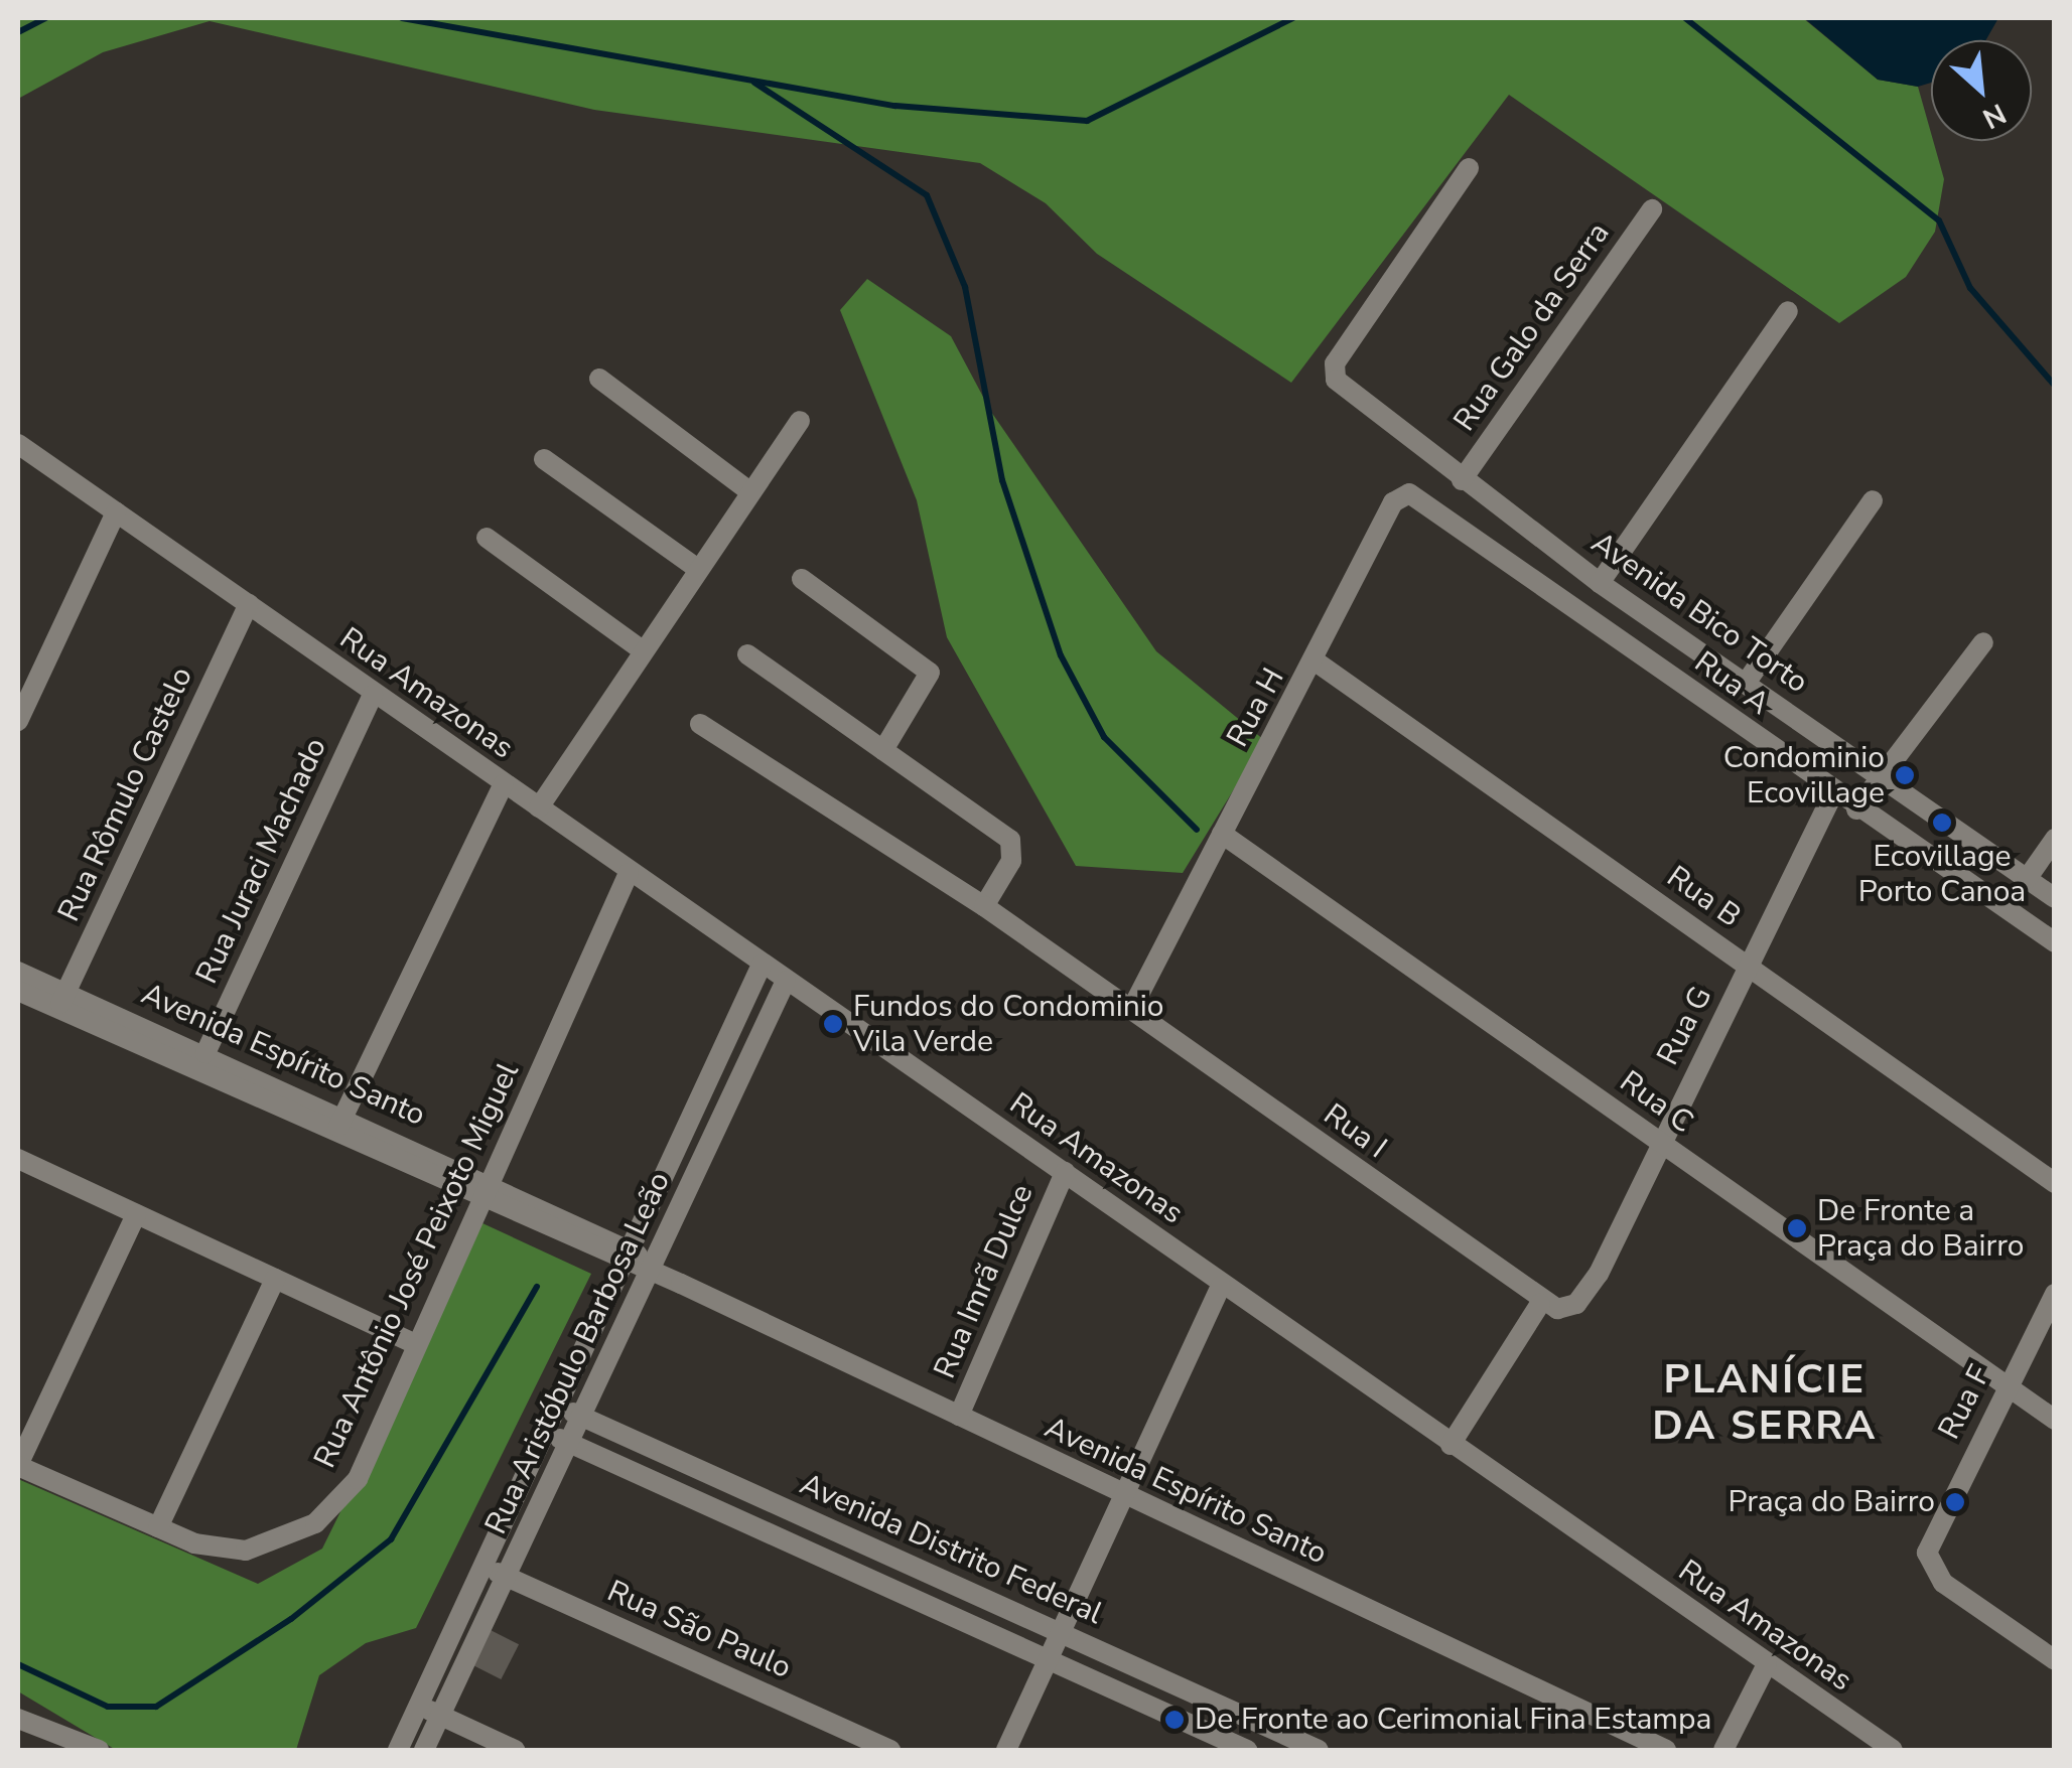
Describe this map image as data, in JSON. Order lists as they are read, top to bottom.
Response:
{
  "streets": {
    "street": [
      "Rua Galo da Serra",
      "Avenida Bico Torto",
      "Rua A",
      "Rua Amazonas",
      "Rua H",
      "Rua Rômulo Castelo",
      "Rua Juraci Machado",
      "Rua B",
      "Rua G",
      "Avenida Espírito Santo",
      "Rua C",
      "Rua I",
      "Rua Antônio José Peixoto Miguel",
      "Rua Imrã Dulce",
      "Rua Aristóbulo Barbosa Leão",
      "Rua F",
      "Avenida Distrito Federal",
      "Rua São Paulo"
    ]
  },
  "crossings": [
    ["Rua Galo da Serra", "Avenida Bico Torto"],
    ["Rua A", "Rua H"],
    ["Rua A", "Rua G"],
    ["Rua Amazonas", "Rua Rômulo Castelo"],
    ["Rua Amazonas", "Rua Juraci Machado"],
    ["Rua Amazonas", "Rua Antônio José Peixoto Miguel"],
    ["Rua Amazonas", "Rua Imrã Dulce"],
    ["Rua Amazonas", "Rua Aristóbulo Barbosa Leão"],
    ["Rua H", "Rua B"],
    ["Rua H", "Rua C"],
    ["Rua H", "Rua I"],
    ["Rua Rômulo Castelo", "Avenida Espírito Santo"],
    ["Rua Juraci Machado", "Avenida Espírito Santo"],
    ["Rua B", "Rua G"],
    ["Rua G", "Rua C"],
    ["Rua G", "Rua I"],
    ["Avenida Espírito Santo", "Rua Antônio José Peixoto Miguel"],
    ["Avenida Espírito Santo", "Rua Imrã Dulce"],
    ["Avenida Espírito Santo", "Rua Aristóbulo Barbosa Leão"],
    ["Rua C", "Rua F"],
    ["Rua Aristóbulo Barbosa Leão", "Avenida Distrito Federal"],
    ["Rua Aristóbulo Barbosa Leão", "Rua São Paulo"]
  ],
  "districts": ["PLANÍCIE DA SERRA"],
  "places": [
    "Condominio Ecovillage",
    "Ecovillage Porto Canoa",
    "Fundos do Condominio Vila Verde",
    "De Fronte a Praça do Bairro",
    "Praça do Bairro",
    "De Fronte ao Cerimonial Fina Estampa"
  ],
  "north": "bottom right"
}
